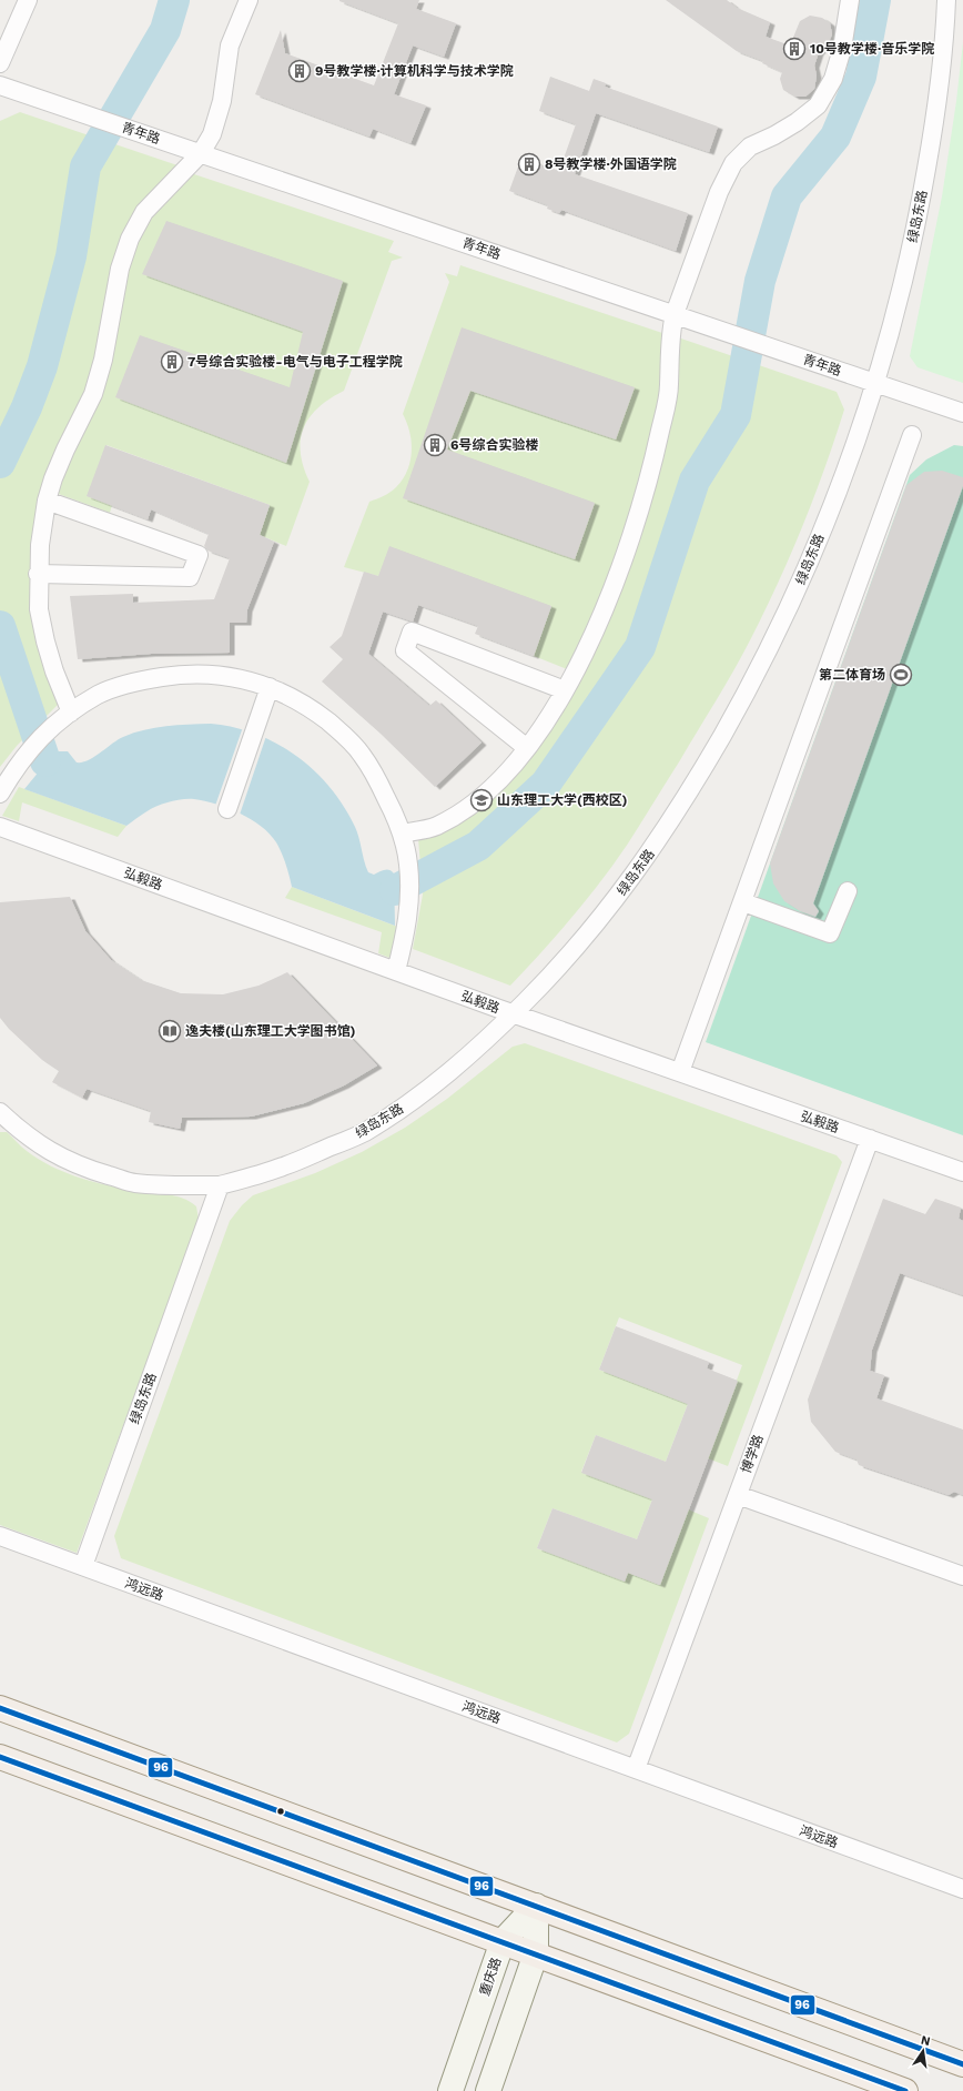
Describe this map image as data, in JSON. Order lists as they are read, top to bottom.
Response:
{
  "streets": {
    "street": [
      "青年路",
      "绿岛东路",
      "弘毅路",
      "博学路",
      "鸿远路",
      "重庆路"
    ]
  },
  "crossings": [
    ["青年路", "绿岛东路"],
    ["绿岛东路", "弘毅路"],
    ["绿岛东路", "鸿远路"],
    ["弘毅路", "博学路"],
    ["博学路", "鸿远路"]
  ],
  "places": {
    "building": [
      "10号教学楼·音乐学院",
      "9号教学楼·计算机科学与技术学院",
      "8号教学楼·外国语学院",
      "7号综合实验楼-电气与电子工程学院",
      "6号综合实验楼"
    ],
    "sports": ["第二体育场"],
    "school or university": ["山东理工大学(西校区)"],
    "library": ["逸夫楼(山东理工大学图书馆)"]
  },
  "lines": ["transit line 96"],
  "north": "top"
}
